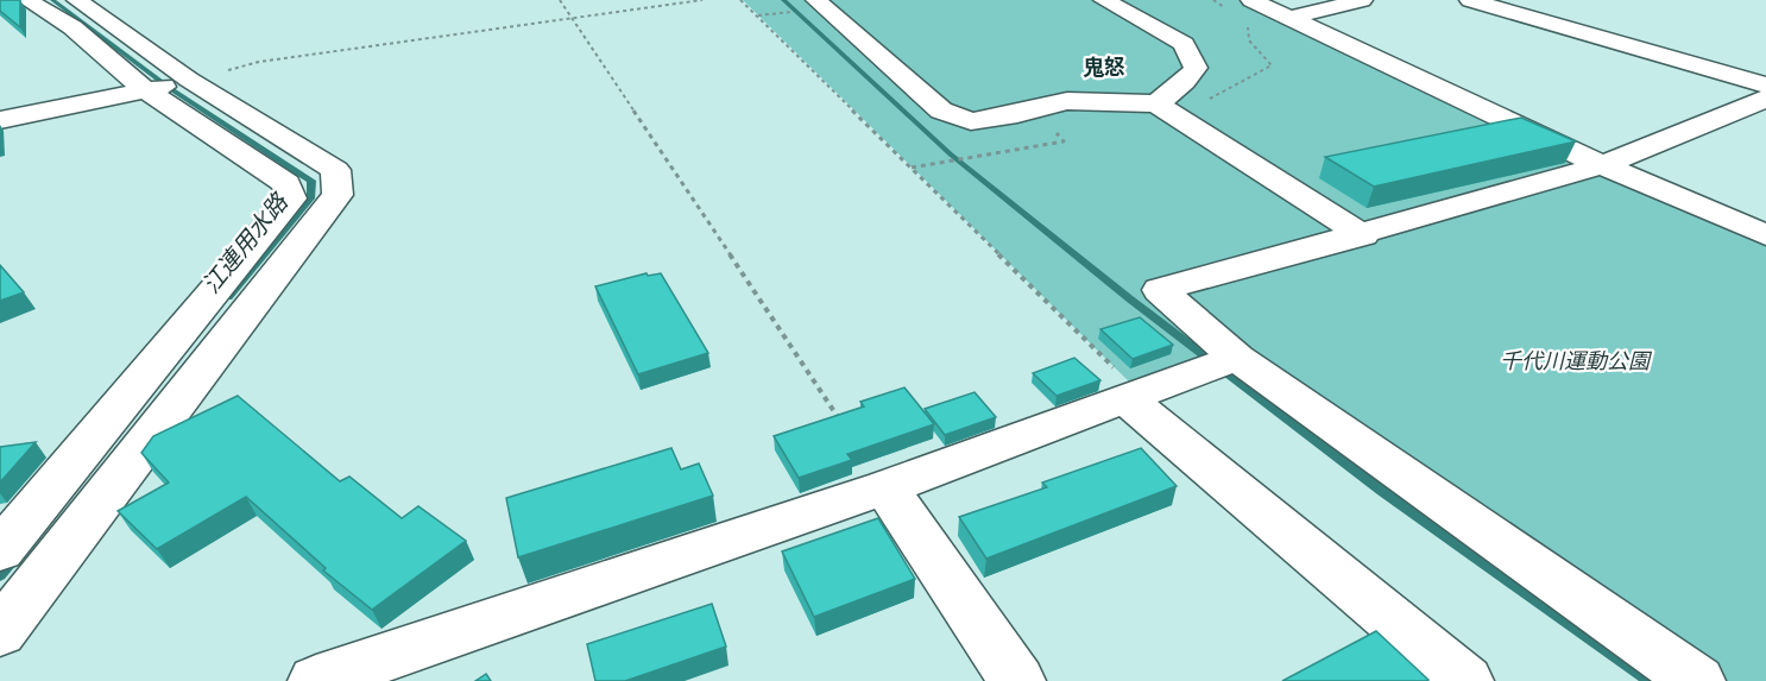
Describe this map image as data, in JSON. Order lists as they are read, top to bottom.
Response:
{
  "districts": ["鬼怒"],
  "water": ["江連用水路"],
  "parks": ["千代川運動公園"]
}
